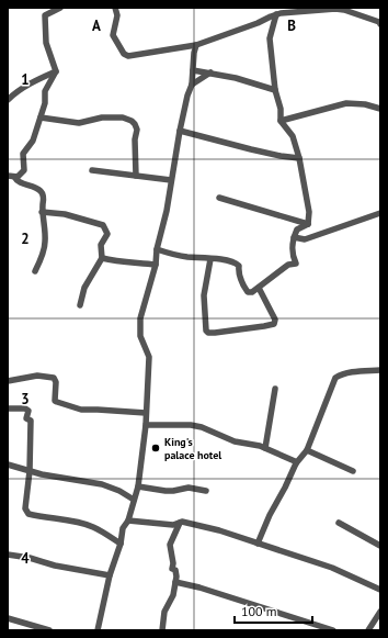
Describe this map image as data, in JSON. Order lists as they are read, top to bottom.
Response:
{
  "places": ["King's palace hotel"],
  "scale_bar": "100 m",
  "grid": {
    "columns": ["A", "B"],
    "rows": [
      "1",
      "2",
      "3",
      "4"
    ]
  }
}
